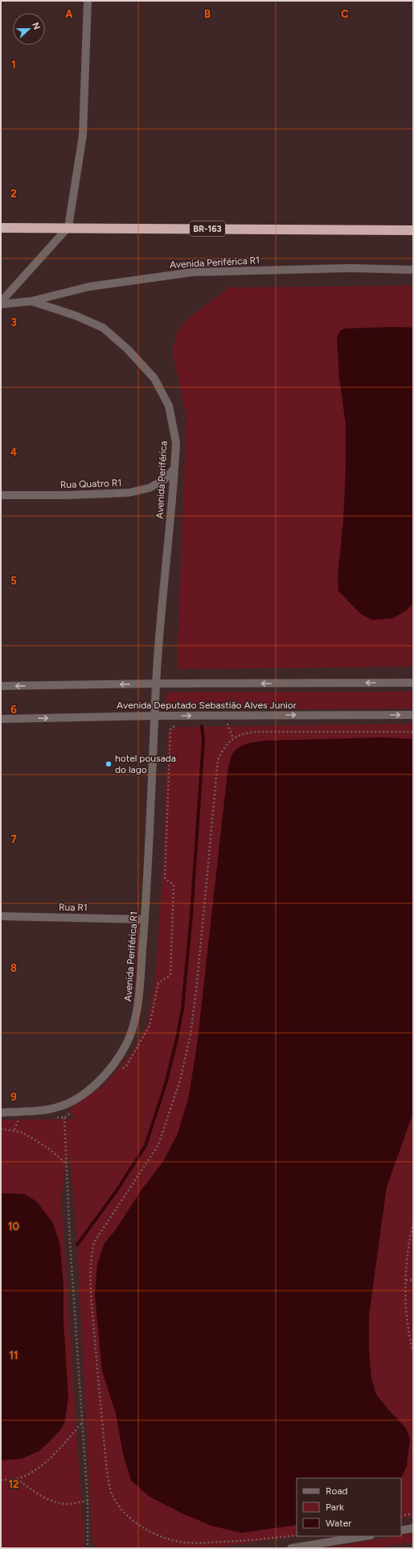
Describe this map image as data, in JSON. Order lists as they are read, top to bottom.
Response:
{
  "streets": {
    "highway": ["BR-163"],
    "street": [
      "Avenida Periférica R1",
      "Avenida Periférica",
      "Rua Quatro R1",
      "Avenida Deputado Sebastião Alves Junior",
      "Rua R1"
    ]
  },
  "crossings": [
    ["Avenida Periférica R1", "Avenida Periférica"],
    ["Avenida Periférica R1", "Avenida Deputado Sebastião Alves Junior"],
    ["Avenida Periférica R1", "Rua R1"],
    ["Avenida Periférica", "Rua Quatro R1"],
    ["Avenida Periférica", "Avenida Deputado Sebastião Alves Junior"]
  ],
  "places": ["hotel pousada do lago"],
  "legend": ["Road", "Park", "Water"],
  "north": "right",
  "grid": {
    "columns": ["A", "B", "C"],
    "rows": [
      "1",
      "2",
      "3",
      "4",
      "5",
      "6",
      "7",
      "8",
      "9",
      "10",
      "11",
      "12"
    ]
  }
}
